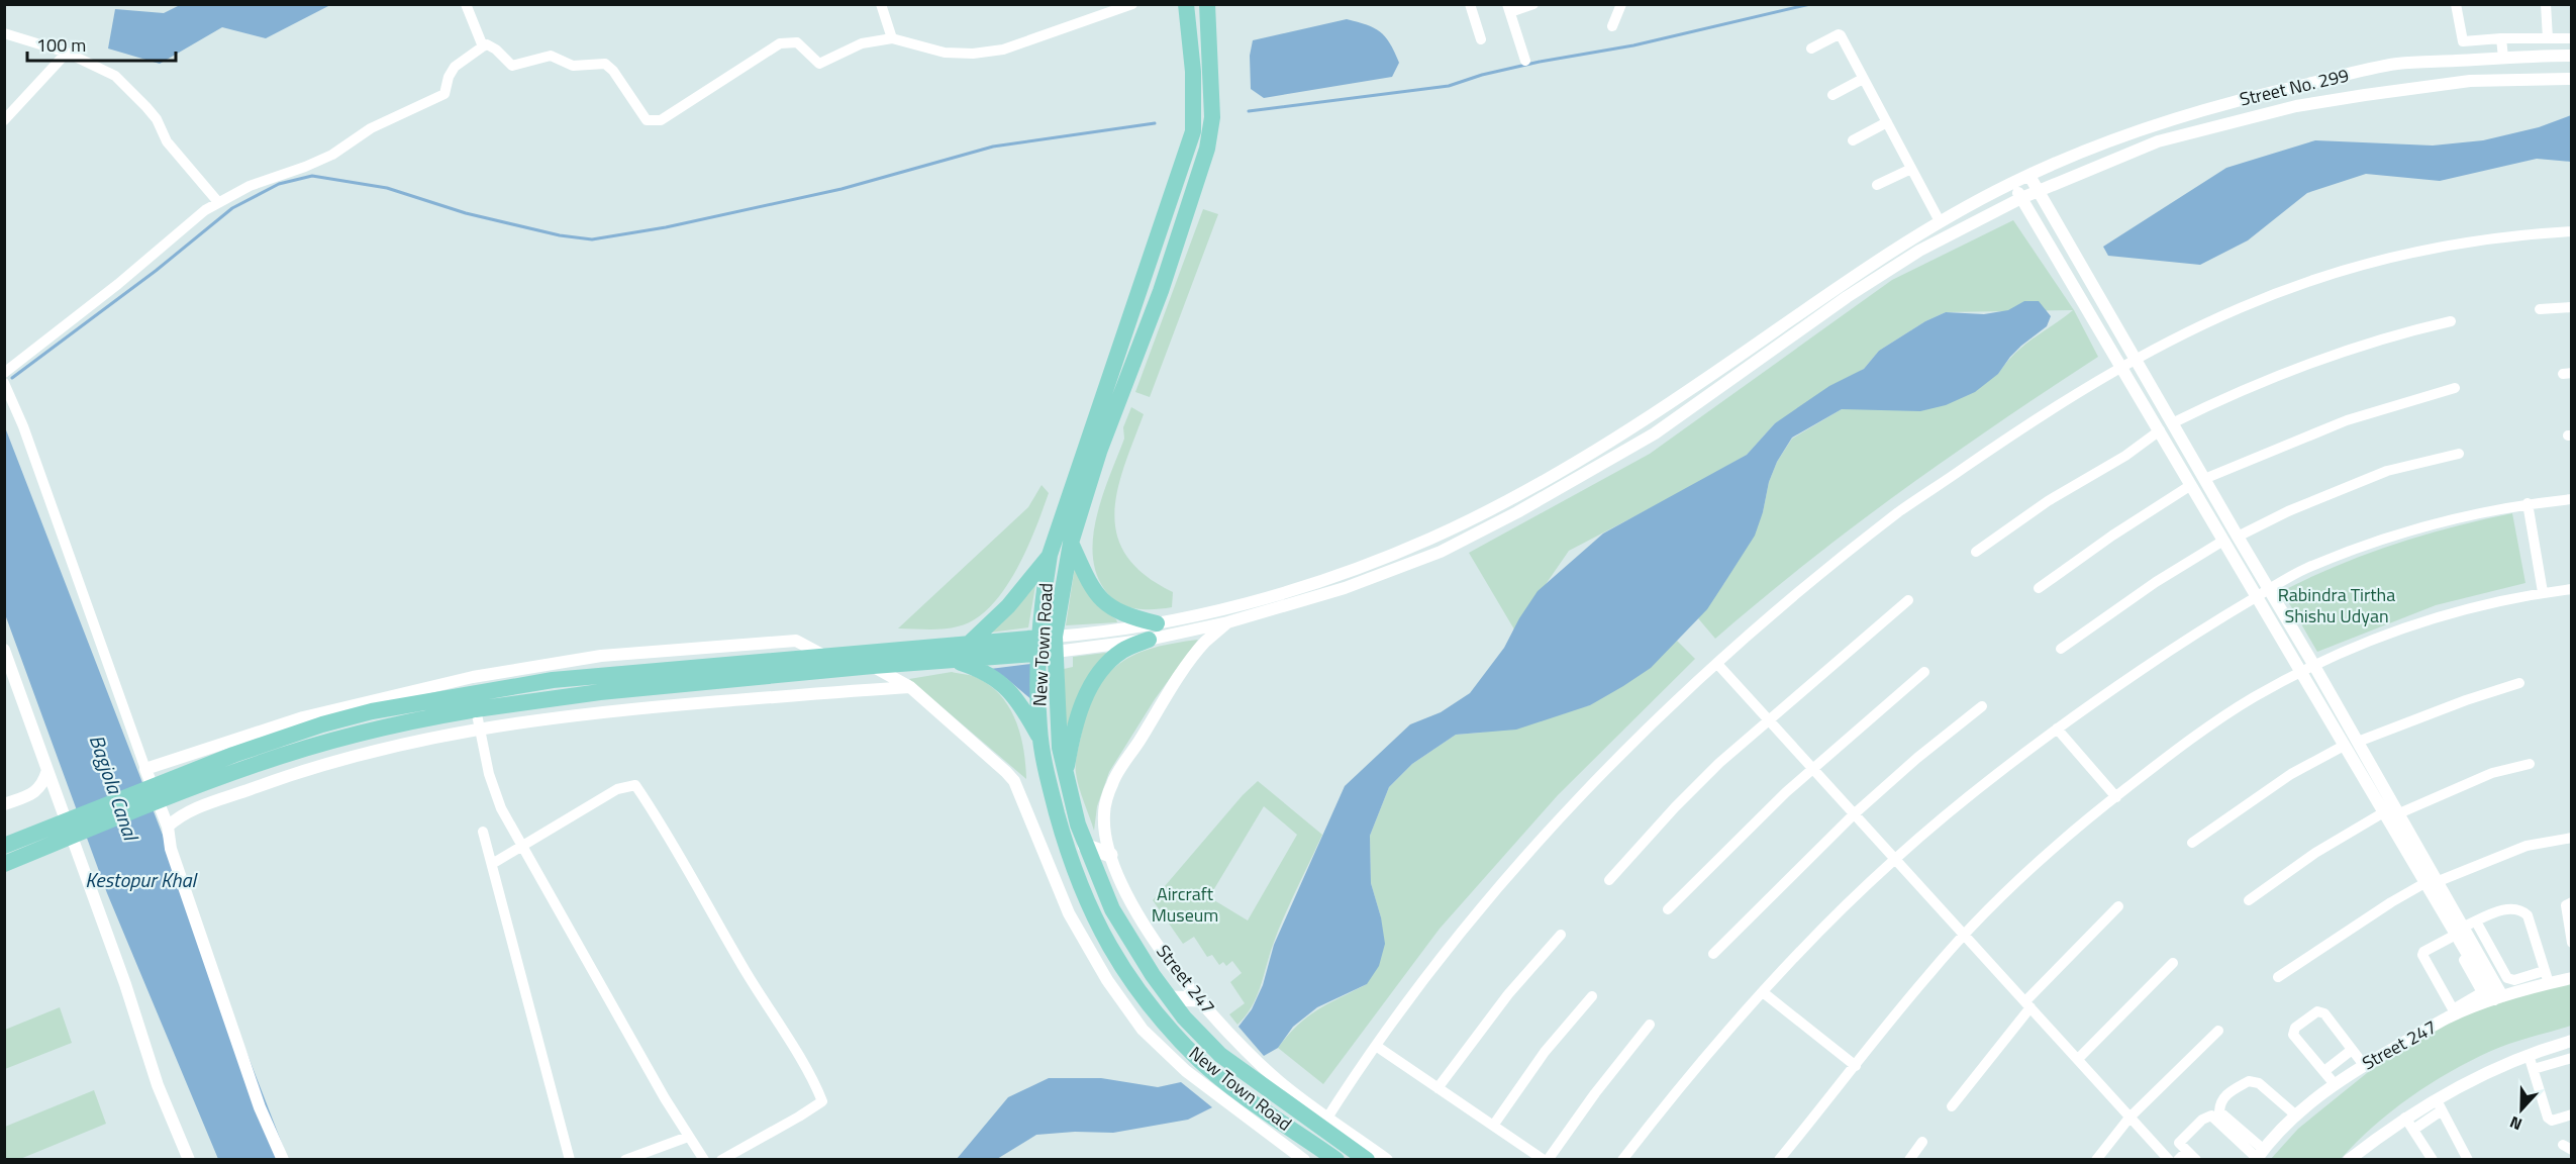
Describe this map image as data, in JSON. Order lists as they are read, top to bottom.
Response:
{
  "streets": {
    "main road": ["New Town Road"],
    "street": ["Street No. 299", "Street 247"]
  },
  "crossings": [
    ["Street No. 299", "New Town Road"]
  ],
  "water": ["Bagjola Canal", "Kestopur Khal"],
  "parks": ["Rabindra Tirtha Shishu Udyan", "Aircraft Museum"],
  "scale_bar": "100 m",
  "north": "bottom"
}
